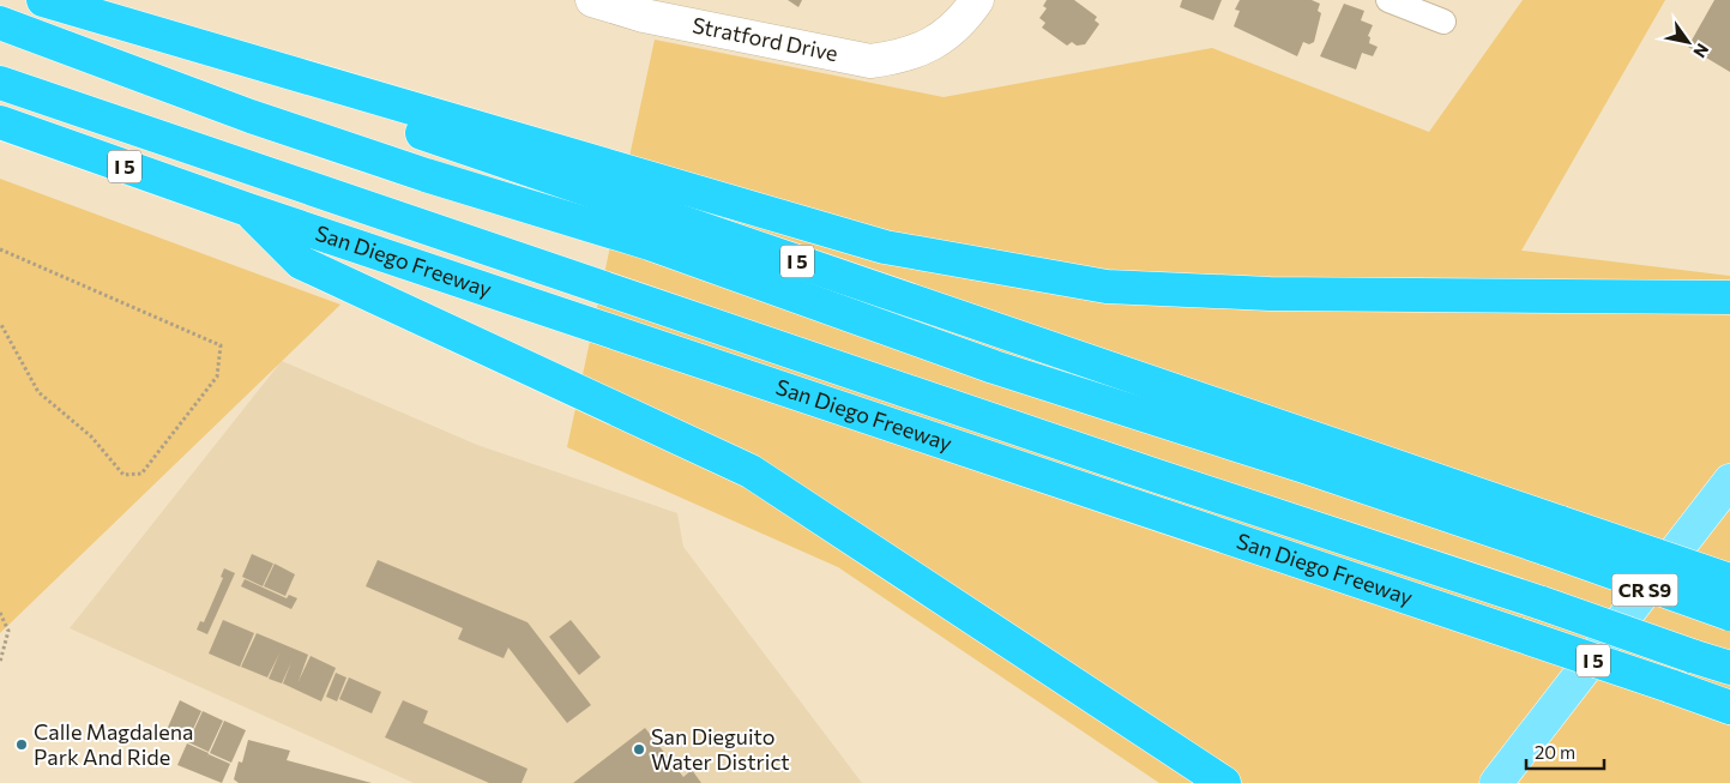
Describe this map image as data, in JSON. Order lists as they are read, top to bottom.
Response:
{
  "streets": {
    "highway": ["I 5", "San Diego Freeway"],
    "main road": ["CR S9"],
    "street": ["Stratford Drive"]
  },
  "places": ["Calle Magdalena Park And Ride", "San Dieguito Water District"],
  "scale_bar": "20 m",
  "north": "bottom right"
}
